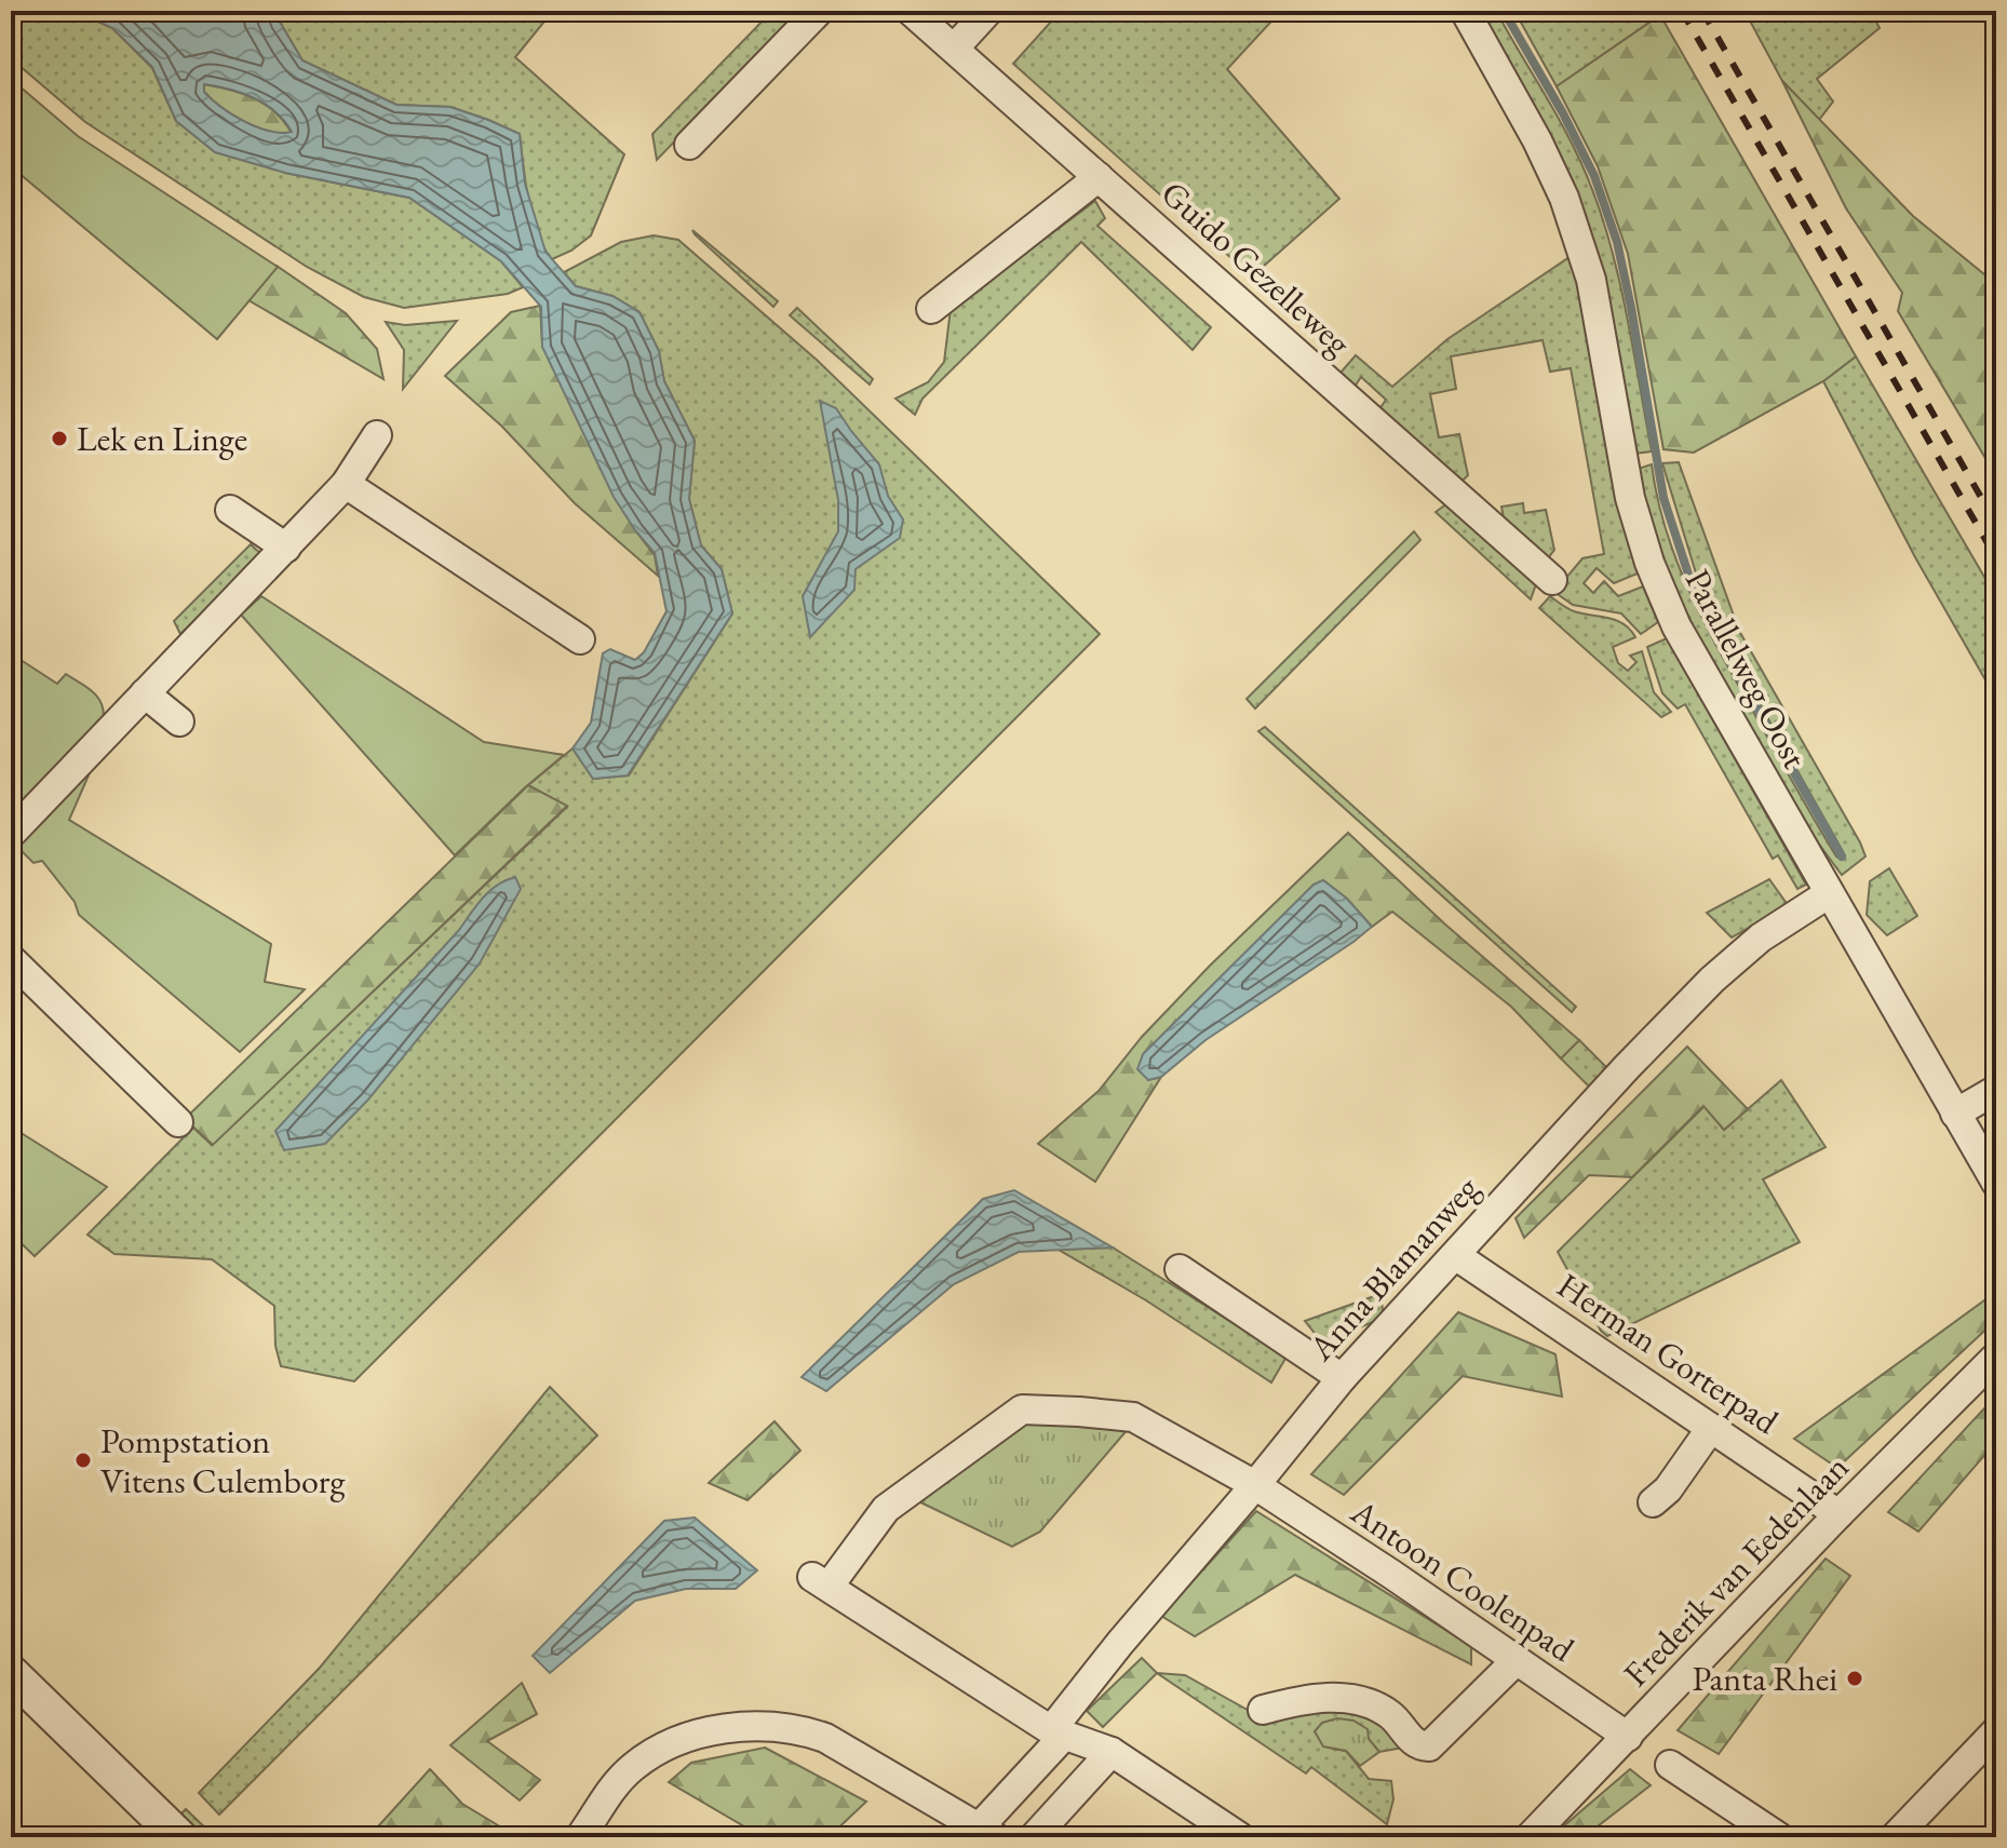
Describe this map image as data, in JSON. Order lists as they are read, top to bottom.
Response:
{
  "streets": {
    "street": [
      "Guido Gezelleweg",
      "Parallelweg Oost",
      "Anna Blamanweg",
      "Herman Gorterpad",
      "Frederik van Eedenlaan",
      "Antoon Coolenpad"
    ]
  },
  "crossings": [
    ["Parallelweg Oost", "Anna Blamanweg"],
    ["Anna Blamanweg", "Herman Gorterpad"],
    ["Anna Blamanweg", "Antoon Coolenpad"],
    ["Herman Gorterpad", "Frederik van Eedenlaan"],
    ["Frederik van Eedenlaan", "Antoon Coolenpad"]
  ],
  "places": ["Lek en Linge", "Pompstation Vitens Culemborg", "Panta Rhei"]
}
